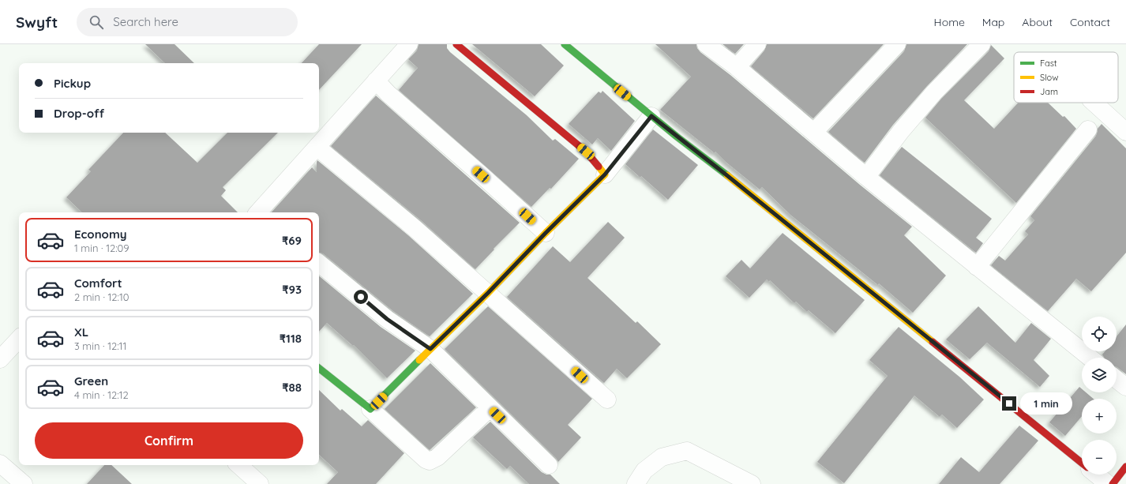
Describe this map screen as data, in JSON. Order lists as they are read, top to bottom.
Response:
{
  "legend": ["Fast", "Slow", "Jam"],
  "page": {
    "header": "Swyft",
    "search": "Search here",
    "nav": [
      "Home",
      "Map",
      "About",
      "Contact"
    ],
    "banner": ["Pickup", "Drop-off"],
    "list": [
      {
        "name": "Economy",
        "note": "1 min · 12:09",
        "value": "₹69"
      },
      {
        "name": "Comfort",
        "note": "2 min · 12:10",
        "value": "₹93"
      },
      {
        "name": "XL",
        "note": "3 min · 12:11",
        "value": "₹118"
      },
      {
        "name": "Green",
        "note": "4 min · 12:12",
        "value": "₹88"
      }
    ],
    "map_buttons": ["+", "−"],
    "bubble": "1 min",
    "buttons": "Confirm"
  }
}
